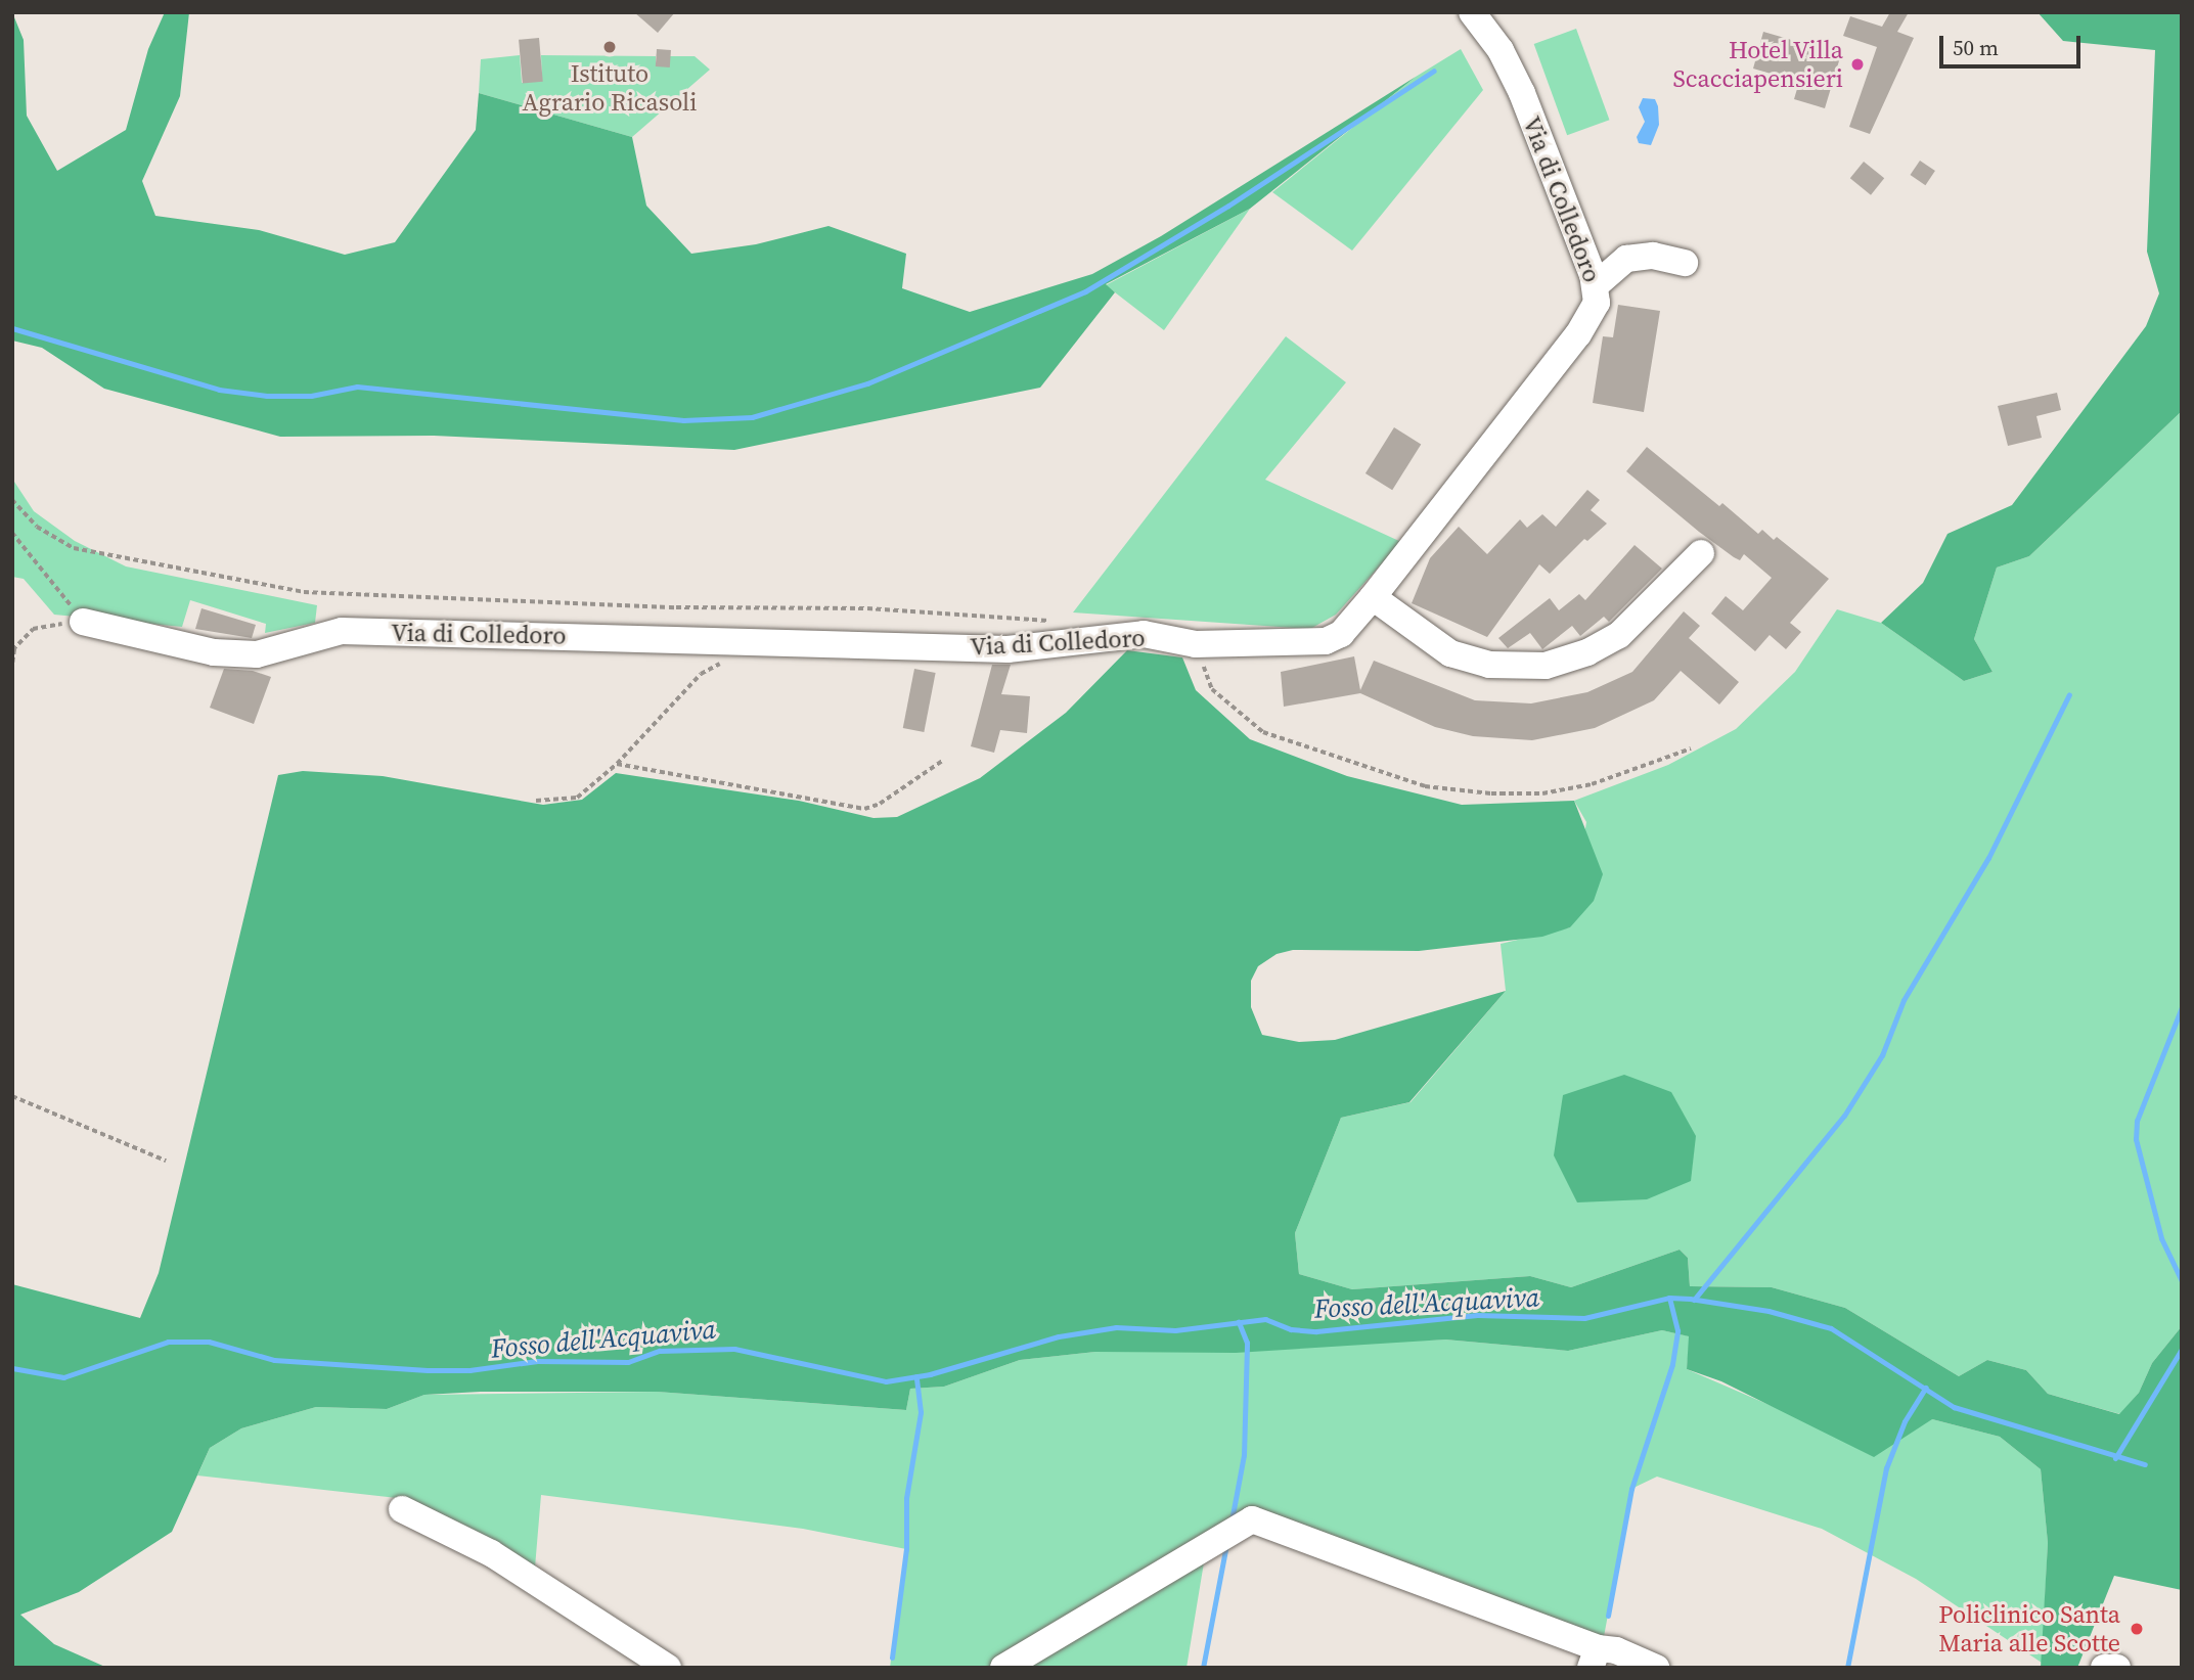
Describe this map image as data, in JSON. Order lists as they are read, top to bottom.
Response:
{
  "streets": {
    "street": ["Via di Colledoro"]
  },
  "water": ["Fosso dell'Acquaviva"],
  "places": ["Istituto Agrario Ricasoli", "Hotel Villa Scacciapensieri", "Policlinico Santa Maria alle Scotte"],
  "scale_bar": "50 m"
}
